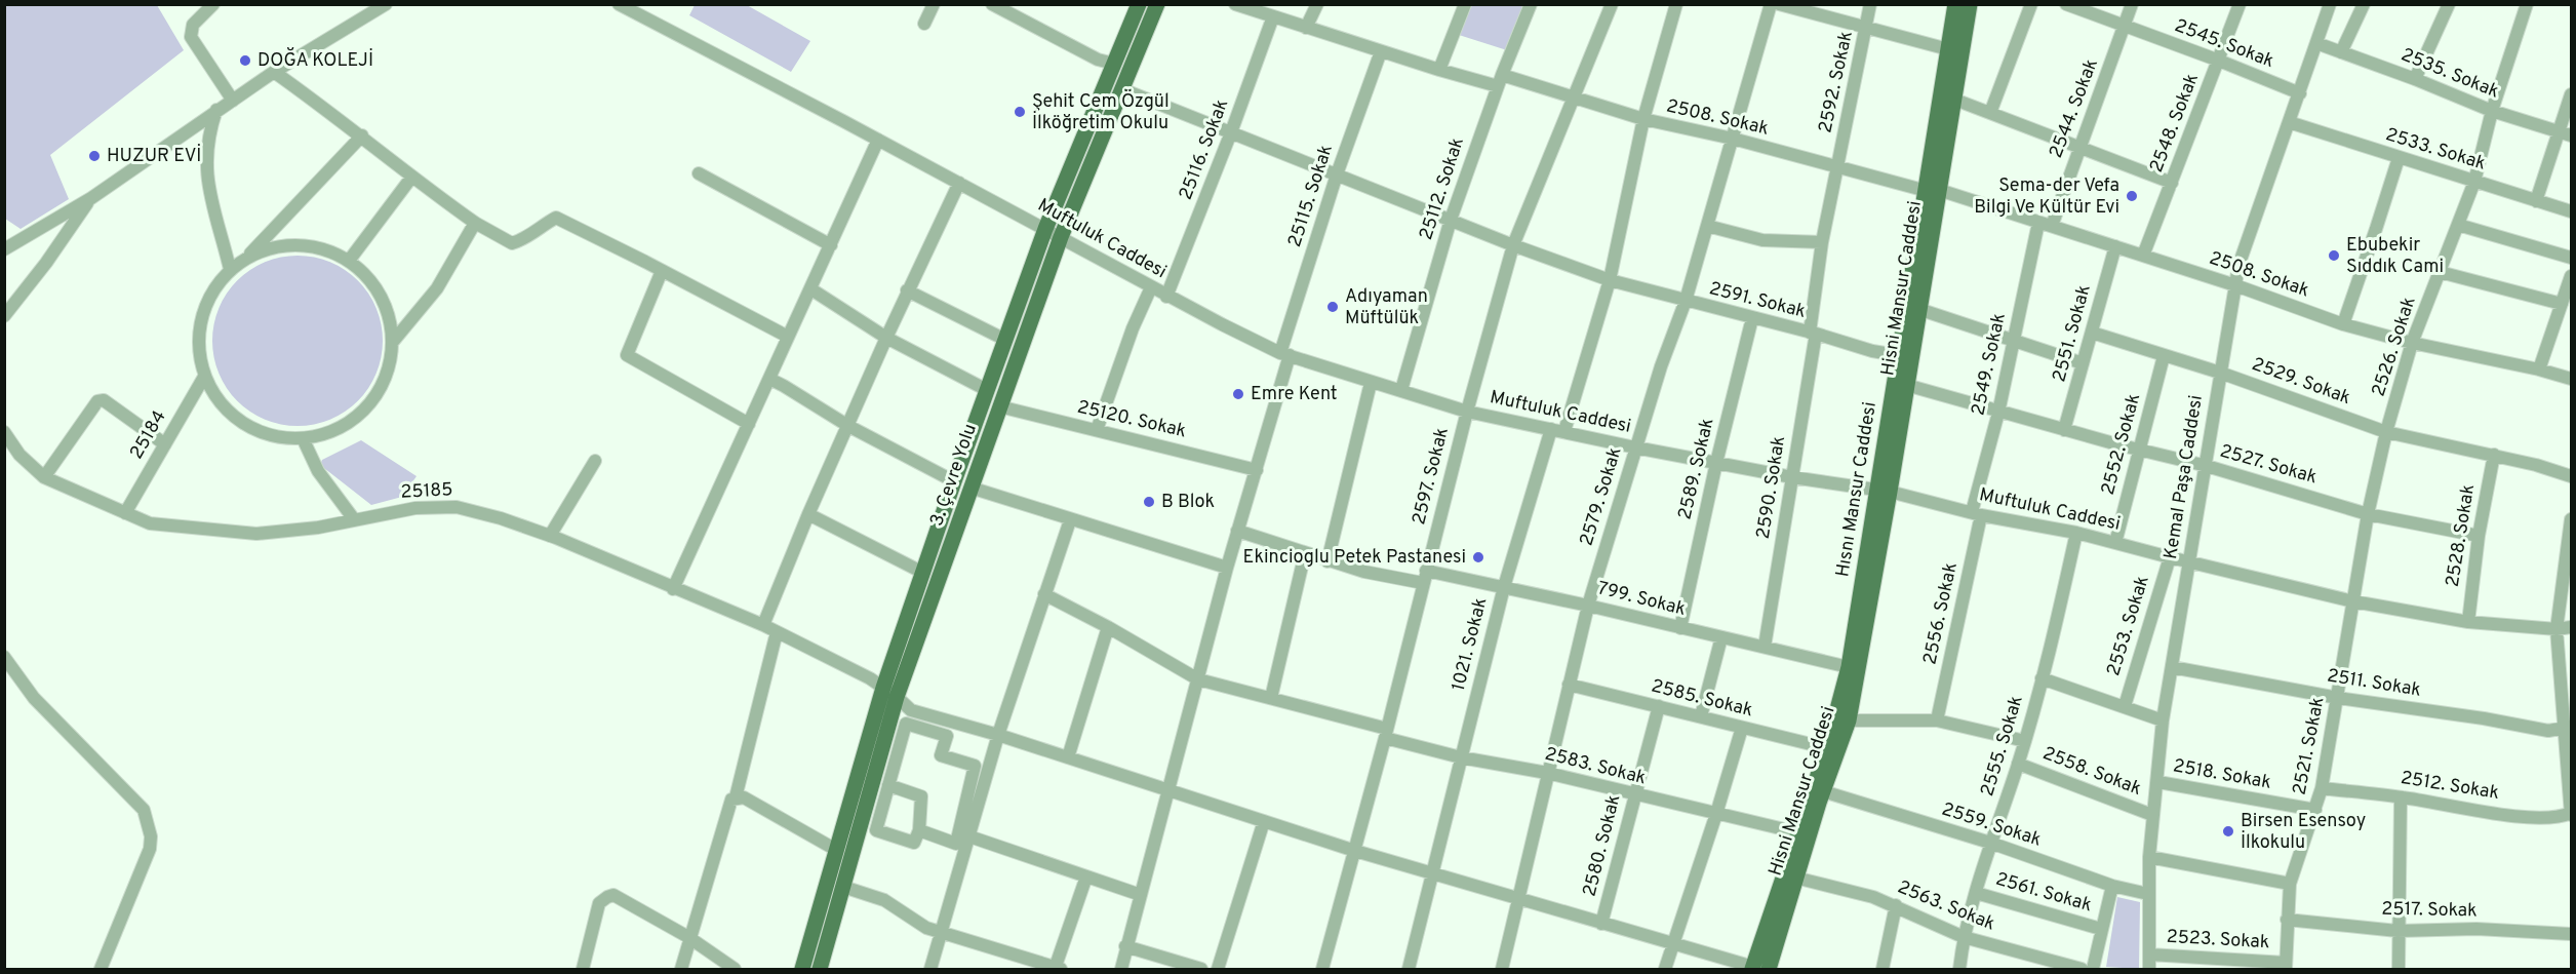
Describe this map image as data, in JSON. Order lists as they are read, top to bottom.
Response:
{
  "streets": {
    "main road": ["Hisni Mansur Caddesi", "3. Çevre Yolu", "Hısnı Mansur Caddesi"],
    "street": [
      "2545. Sokak",
      "2535. Sokak",
      "2592. Sokak",
      "2544. Sokak",
      "2508. Sokak",
      "2548. Sokak",
      "25116. Sokak",
      "2533. Sokak",
      "25112. Sokak",
      "25115. Sokak",
      "Muftuluk Caddesi",
      "2591. Sokak",
      "2551. Sokak",
      "2526. Sokak",
      "2549. Sokak",
      "2529. Sokak",
      "25120. Sokak",
      "25184",
      "2552. Sokak",
      "2527. Sokak",
      "2589. Sokak",
      "2597. Sokak",
      "Kemal Paşa Caddesi",
      "2590. Sokak",
      "25185",
      "2579. Sokak",
      "2528. Sokak",
      "799. Sokak",
      "2556. Sokak",
      "2553. Sokak",
      "1021. Sokak",
      "2511. Sokak",
      "2585. Sokak",
      "2555. Sokak",
      "2521. Sokak",
      "2583. Sokak",
      "2558. Sokak",
      "2518. Sokak",
      "2512. Sokak",
      "2559. Sokak",
      "2580. Sokak",
      "2561. Sokak",
      "2563. Sokak",
      "2517. Sokak",
      "2523. Sokak"
    ]
  },
  "crossings": [
    ["2545. Sokak", "2544. Sokak"],
    ["2545. Sokak", "2548. Sokak"],
    ["2545. Sokak", "Kemal Paşa Caddesi"],
    ["2535. Sokak", "2526. Sokak"],
    ["2535. Sokak", "Kemal Paşa Caddesi"],
    ["2592. Sokak", "2508. Sokak"],
    ["2592. Sokak", "2590. Sokak"],
    ["2544. Sokak", "2508. Sokak"],
    ["2544. Sokak", "2549. Sokak"],
    ["2508. Sokak", "2548. Sokak"],
    ["2508. Sokak", "25116. Sokak"],
    ["2508. Sokak", "25112. Sokak"],
    ["2508. Sokak", "25115. Sokak"],
    ["2508. Sokak", "Hisni Mansur Caddesi"],
    ["2508. Sokak", "2551. Sokak"],
    ["2508. Sokak", "2526. Sokak"],
    ["2508. Sokak", "2549. Sokak"],
    ["2508. Sokak", "2597. Sokak"],
    ["2508. Sokak", "Kemal Paşa Caddesi"],
    ["2508. Sokak", "Hısnı Mansur Caddesi"],
    ["2508. Sokak", "2579. Sokak"],
    ["25116. Sokak", "Muftuluk Caddesi"],
    ["25116. Sokak", "2591. Sokak"],
    ["2533. Sokak", "2526. Sokak"],
    ["2533. Sokak", "Kemal Paşa Caddesi"],
    ["25112. Sokak", "Muftuluk Caddesi"],
    ["25112. Sokak", "2591. Sokak"],
    ["25115. Sokak", "Muftuluk Caddesi"],
    ["25115. Sokak", "2591. Sokak"],
    ["25115. Sokak", "25120. Sokak"],
    ["25115. Sokak", "25185"],
    ["25115. Sokak", "799. Sokak"],
    ["25115. Sokak", "2583. Sokak"],
    ["Muftuluk Caddesi", "Hisni Mansur Caddesi"],
    ["Muftuluk Caddesi", "2526. Sokak"],
    ["Muftuluk Caddesi", "2549. Sokak"],
    ["Muftuluk Caddesi", "2552. Sokak"],
    ["Muftuluk Caddesi", "2589. Sokak"],
    ["Muftuluk Caddesi", "3. Çevre Yolu"],
    ["Muftuluk Caddesi", "2597. Sokak"],
    ["Muftuluk Caddesi", "Kemal Paşa Caddesi"],
    ["Muftuluk Caddesi", "2590. Sokak"],
    ["Muftuluk Caddesi", "Hısnı Mansur Caddesi"],
    ["Muftuluk Caddesi", "2579. Sokak"],
    ["Muftuluk Caddesi", "2528. Sokak"],
    ["Muftuluk Caddesi", "2556. Sokak"],
    ["Muftuluk Caddesi", "2553. Sokak"],
    ["Muftuluk Caddesi", "1021. Sokak"],
    ["Muftuluk Caddesi", "2555. Sokak"],
    ["Muftuluk Caddesi", "2521. Sokak"],
    ["Hisni Mansur Caddesi", "2527. Sokak"],
    ["Hisni Mansur Caddesi", "Hısnı Mansur Caddesi"],
    ["Hisni Mansur Caddesi", "25185"],
    ["Hisni Mansur Caddesi", "2559. Sokak"],
    ["Hisni Mansur Caddesi", "2563. Sokak"],
    ["2591. Sokak", "2589. Sokak"],
    ["2591. Sokak", "3. Çevre Yolu"],
    ["2591. Sokak", "2597. Sokak"],
    ["2591. Sokak", "2590. Sokak"],
    ["2591. Sokak", "Hısnı Mansur Caddesi"],
    ["2591. Sokak", "2579. Sokak"],
    ["2551. Sokak", "2529. Sokak"],
    ["2551. Sokak", "2527. Sokak"],
    ["2526. Sokak", "2529. Sokak"],
    ["2526. Sokak", "2527. Sokak"],
    ["2526. Sokak", "2521. Sokak"],
    ["2549. Sokak", "2527. Sokak"],
    ["2549. Sokak", "2556. Sokak"],
    ["2529. Sokak", "2552. Sokak"],
    ["2529. Sokak", "Kemal Paşa Caddesi"],
    ["2529. Sokak", "2528. Sokak"],
    ["25120. Sokak", "3. Çevre Yolu"],
    ["25184", "25185"],
    ["2552. Sokak", "2527. Sokak"],
    ["2527. Sokak", "Kemal Paşa Caddesi"],
    ["2527. Sokak", "2528. Sokak"],
    ["2589. Sokak", "799. Sokak"],
    ["3. Çevre Yolu", "25185"],
    ["2597. Sokak", "25185"],
    ["2597. Sokak", "799. Sokak"],
    ["2597. Sokak", "2583. Sokak"],
    ["Kemal Paşa Caddesi", "2511. Sokak"],
    ["Kemal Paşa Caddesi", "2558. Sokak"],
    ["Kemal Paşa Caddesi", "2518. Sokak"],
    ["Kemal Paşa Caddesi", "2559. Sokak"],
    ["Kemal Paşa Caddesi", "2523. Sokak"],
    ["2590. Sokak", "799. Sokak"],
    ["Hısnı Mansur Caddesi", "25185"],
    ["Hısnı Mansur Caddesi", "799. Sokak"],
    ["Hısnı Mansur Caddesi", "2585. Sokak"],
    ["Hısnı Mansur Caddesi", "2583. Sokak"],
    ["25185", "2579. Sokak"],
    ["25185", "1021. Sokak"],
    ["25185", "2580. Sokak"],
    ["2579. Sokak", "799. Sokak"],
    ["2579. Sokak", "2585. Sokak"],
    ["2579. Sokak", "2583. Sokak"],
    ["799. Sokak", "1021. Sokak"],
    ["1021. Sokak", "2583. Sokak"],
    ["2511. Sokak", "2521. Sokak"],
    ["2585. Sokak", "2580. Sokak"],
    ["2555. Sokak", "2558. Sokak"],
    ["2555. Sokak", "2559. Sokak"],
    ["2555. Sokak", "2561. Sokak"],
    ["2555. Sokak", "2563. Sokak"],
    ["2521. Sokak", "2518. Sokak"],
    ["2521. Sokak", "2512. Sokak"],
    ["2521. Sokak", "2517. Sokak"],
    ["2521. Sokak", "2523. Sokak"],
    ["2583. Sokak", "2580. Sokak"]
  ],
  "places": [
    "DOĞA KOLEJİ",
    "Şehit Cem Özgül İlköğretim Okulu",
    "HUZUR EVİ",
    "Sema-der Vefa Bilgi Ve Kültür Evi",
    "Ebubekir Sıddık Cami",
    "Adıyaman Müftülük",
    "Emre Kent",
    "B Blok",
    "Ekincioglu Petek Pastanesi",
    "Birsen Esensoy İlkokulu"
  ]
}
